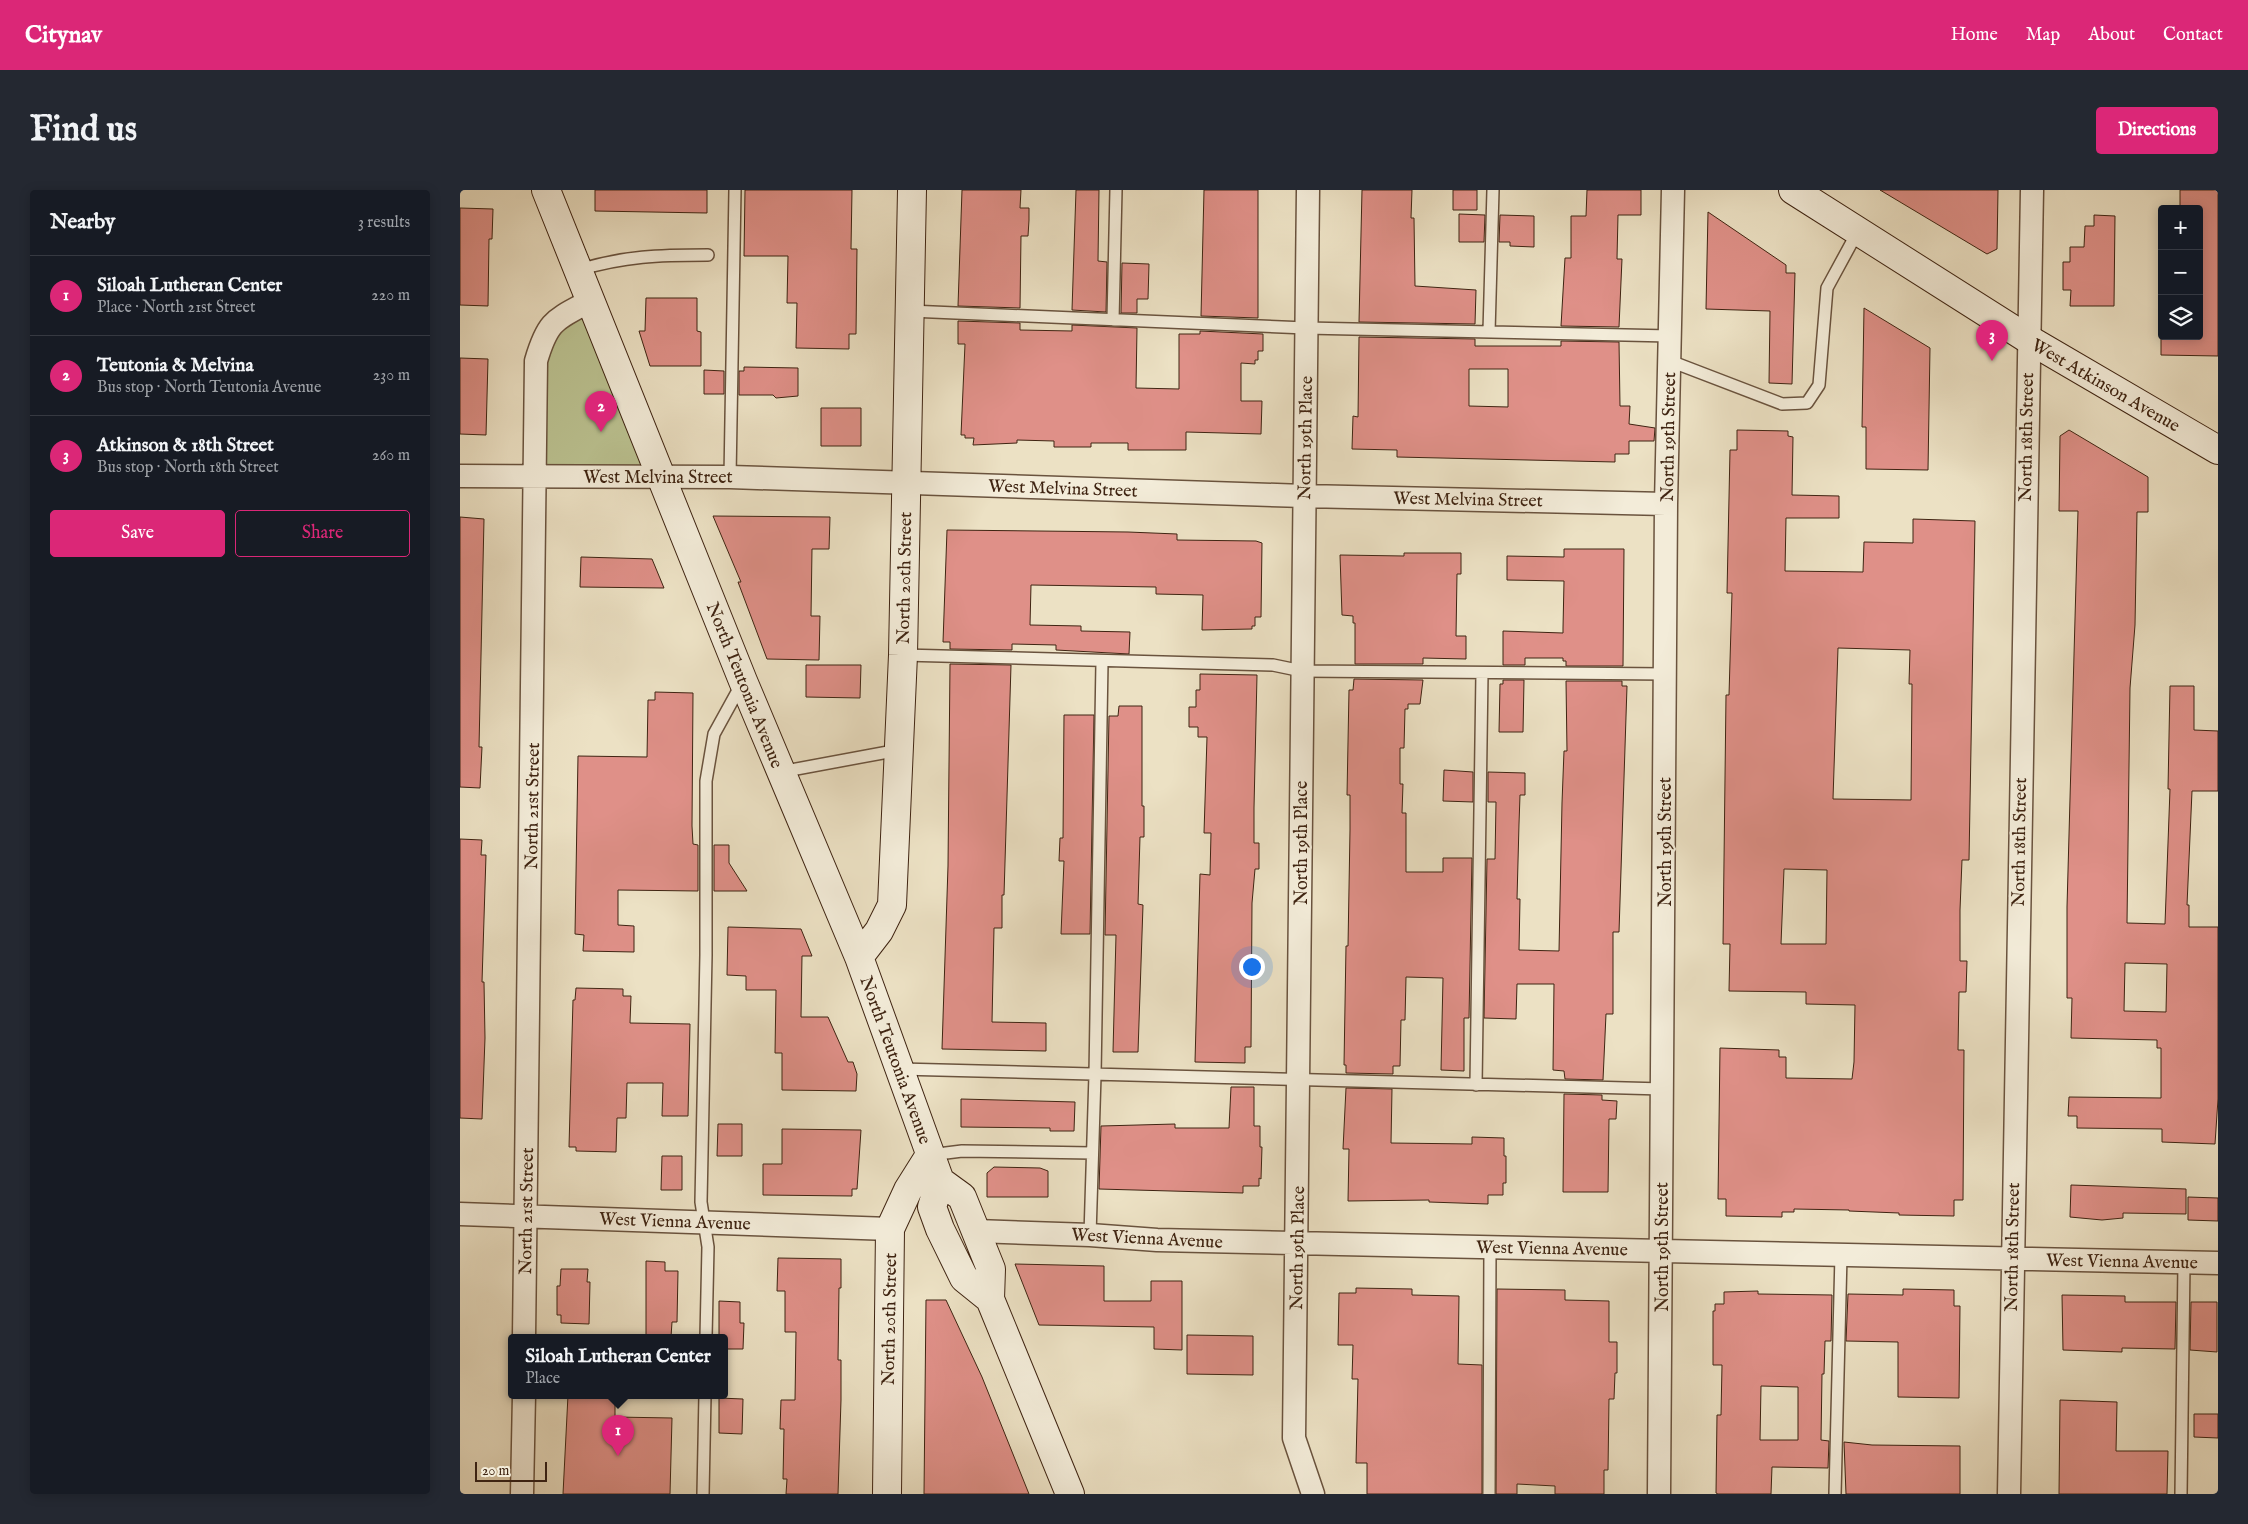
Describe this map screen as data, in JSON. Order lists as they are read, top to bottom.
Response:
{
  "streets": {
    "main road": ["West Atkinson Avenue", "North 20th Street", "North Teutonia Avenue"],
    "street": [
      "North 19th Street",
      "North 18th Street",
      "North 19th Place",
      "West Melvina Street",
      "North 21st Street",
      "West Vienna Avenue"
    ]
  },
  "crossings": [
    ["West Atkinson Avenue", "North 18th Street"],
    ["North 19th Street", "West Melvina Street"],
    ["North 19th Street", "West Vienna Avenue"],
    ["North 18th Street", "West Vienna Avenue"],
    ["North 19th Place", "West Melvina Street"],
    ["North 19th Place", "West Vienna Avenue"],
    ["West Melvina Street", "North 20th Street"],
    ["West Melvina Street", "North Teutonia Avenue"],
    ["West Melvina Street", "North 21st Street"],
    ["North 20th Street", "North Teutonia Avenue"],
    ["North 20th Street", "West Vienna Avenue"],
    ["North Teutonia Avenue", "North 21st Street"],
    ["North 21st Street", "West Vienna Avenue"]
  ],
  "scale_bar": "20 m",
  "page": {
    "header": "Citynav",
    "nav": [
      "Home",
      "Map",
      "About",
      "Contact"
    ],
    "buttons": [
      "Directions",
      ["Save", "Share"]
    ],
    "title": "Find us",
    "heading": ["Nearby", "3 results"],
    "map_buttons": ["+", "−"],
    "list": [
      {
        "mark": "1",
        "name": "Siloah Lutheran Center",
        "note": "Place · North 21st Street",
        "value": "220 m"
      },
      {
        "mark": "2",
        "name": "Teutonia & Melvina",
        "note": "Bus stop · North Teutonia Avenue",
        "value": "230 m"
      },
      {
        "mark": "3",
        "name": "Atkinson & 18th Street",
        "note": "Bus stop · North 18th Street",
        "value": "260 m"
      }
    ],
    "pins": ["3", "2", "1"],
    "popup": ["Siloah Lutheran Center", "Place"],
    "scale": "20 m"
  }
}
